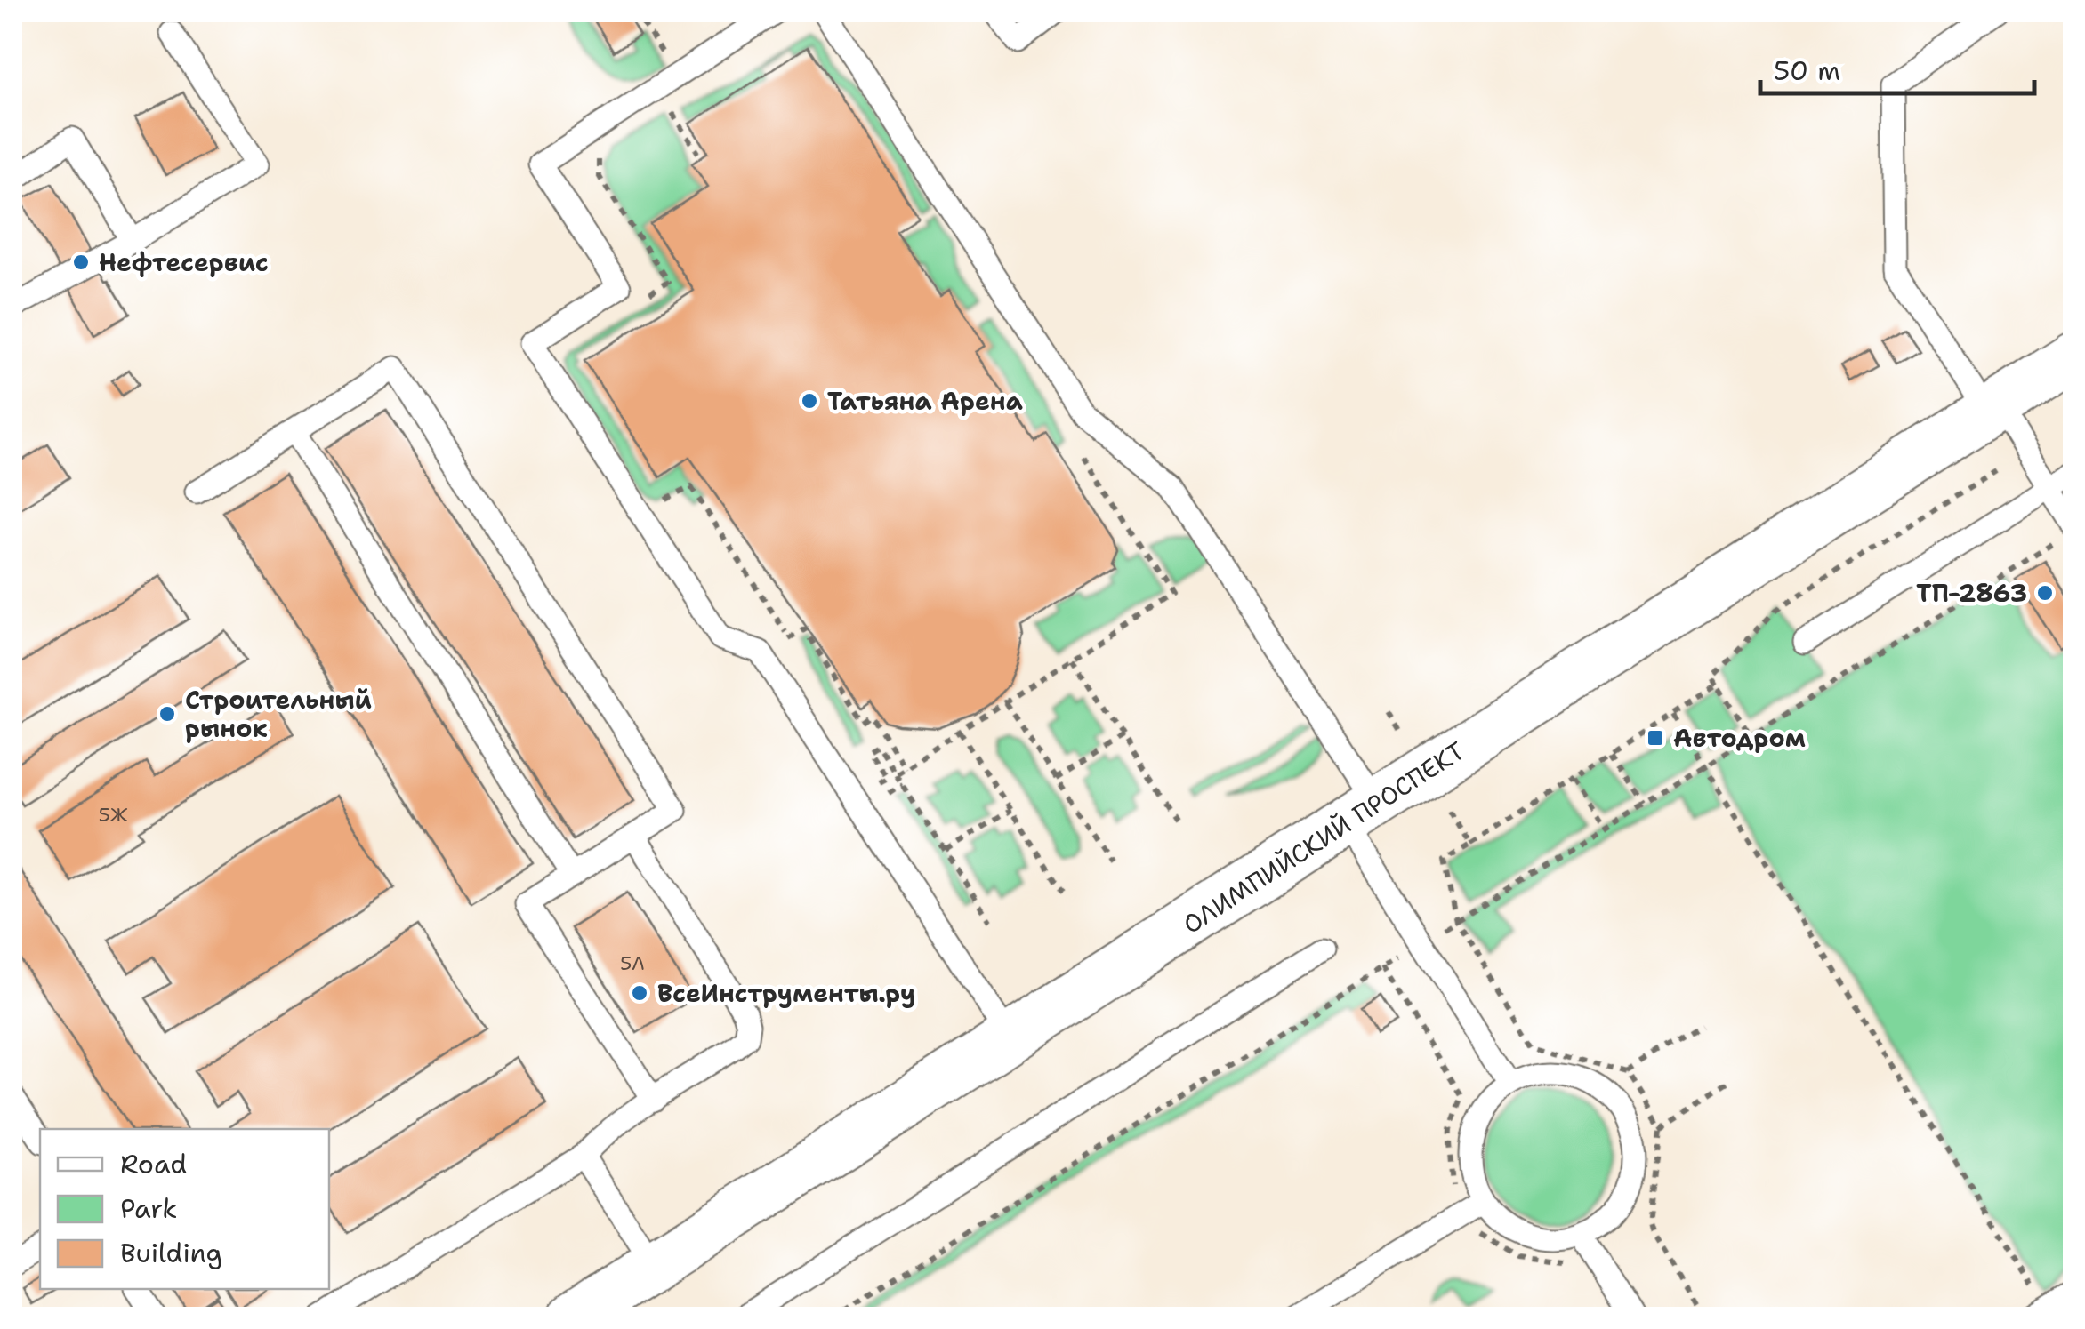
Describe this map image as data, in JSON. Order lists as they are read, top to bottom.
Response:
{
  "streets": {
    "street": ["ОЛИМПИЙСКИЙ ПРОСПЕКТ"]
  },
  "places": {
    "other": [
      "Нефтесервис",
      "Татьяна Арена",
      "ТП-2863",
      "Строительный рынок",
      "ВсеИнструменты.ру"
    ],
    "transit": ["Автодром"]
  },
  "house_numbers": ["5Ж", "5Л"],
  "legend": ["Road", "Park", "Building"],
  "scale_bar": "50 m"
}
